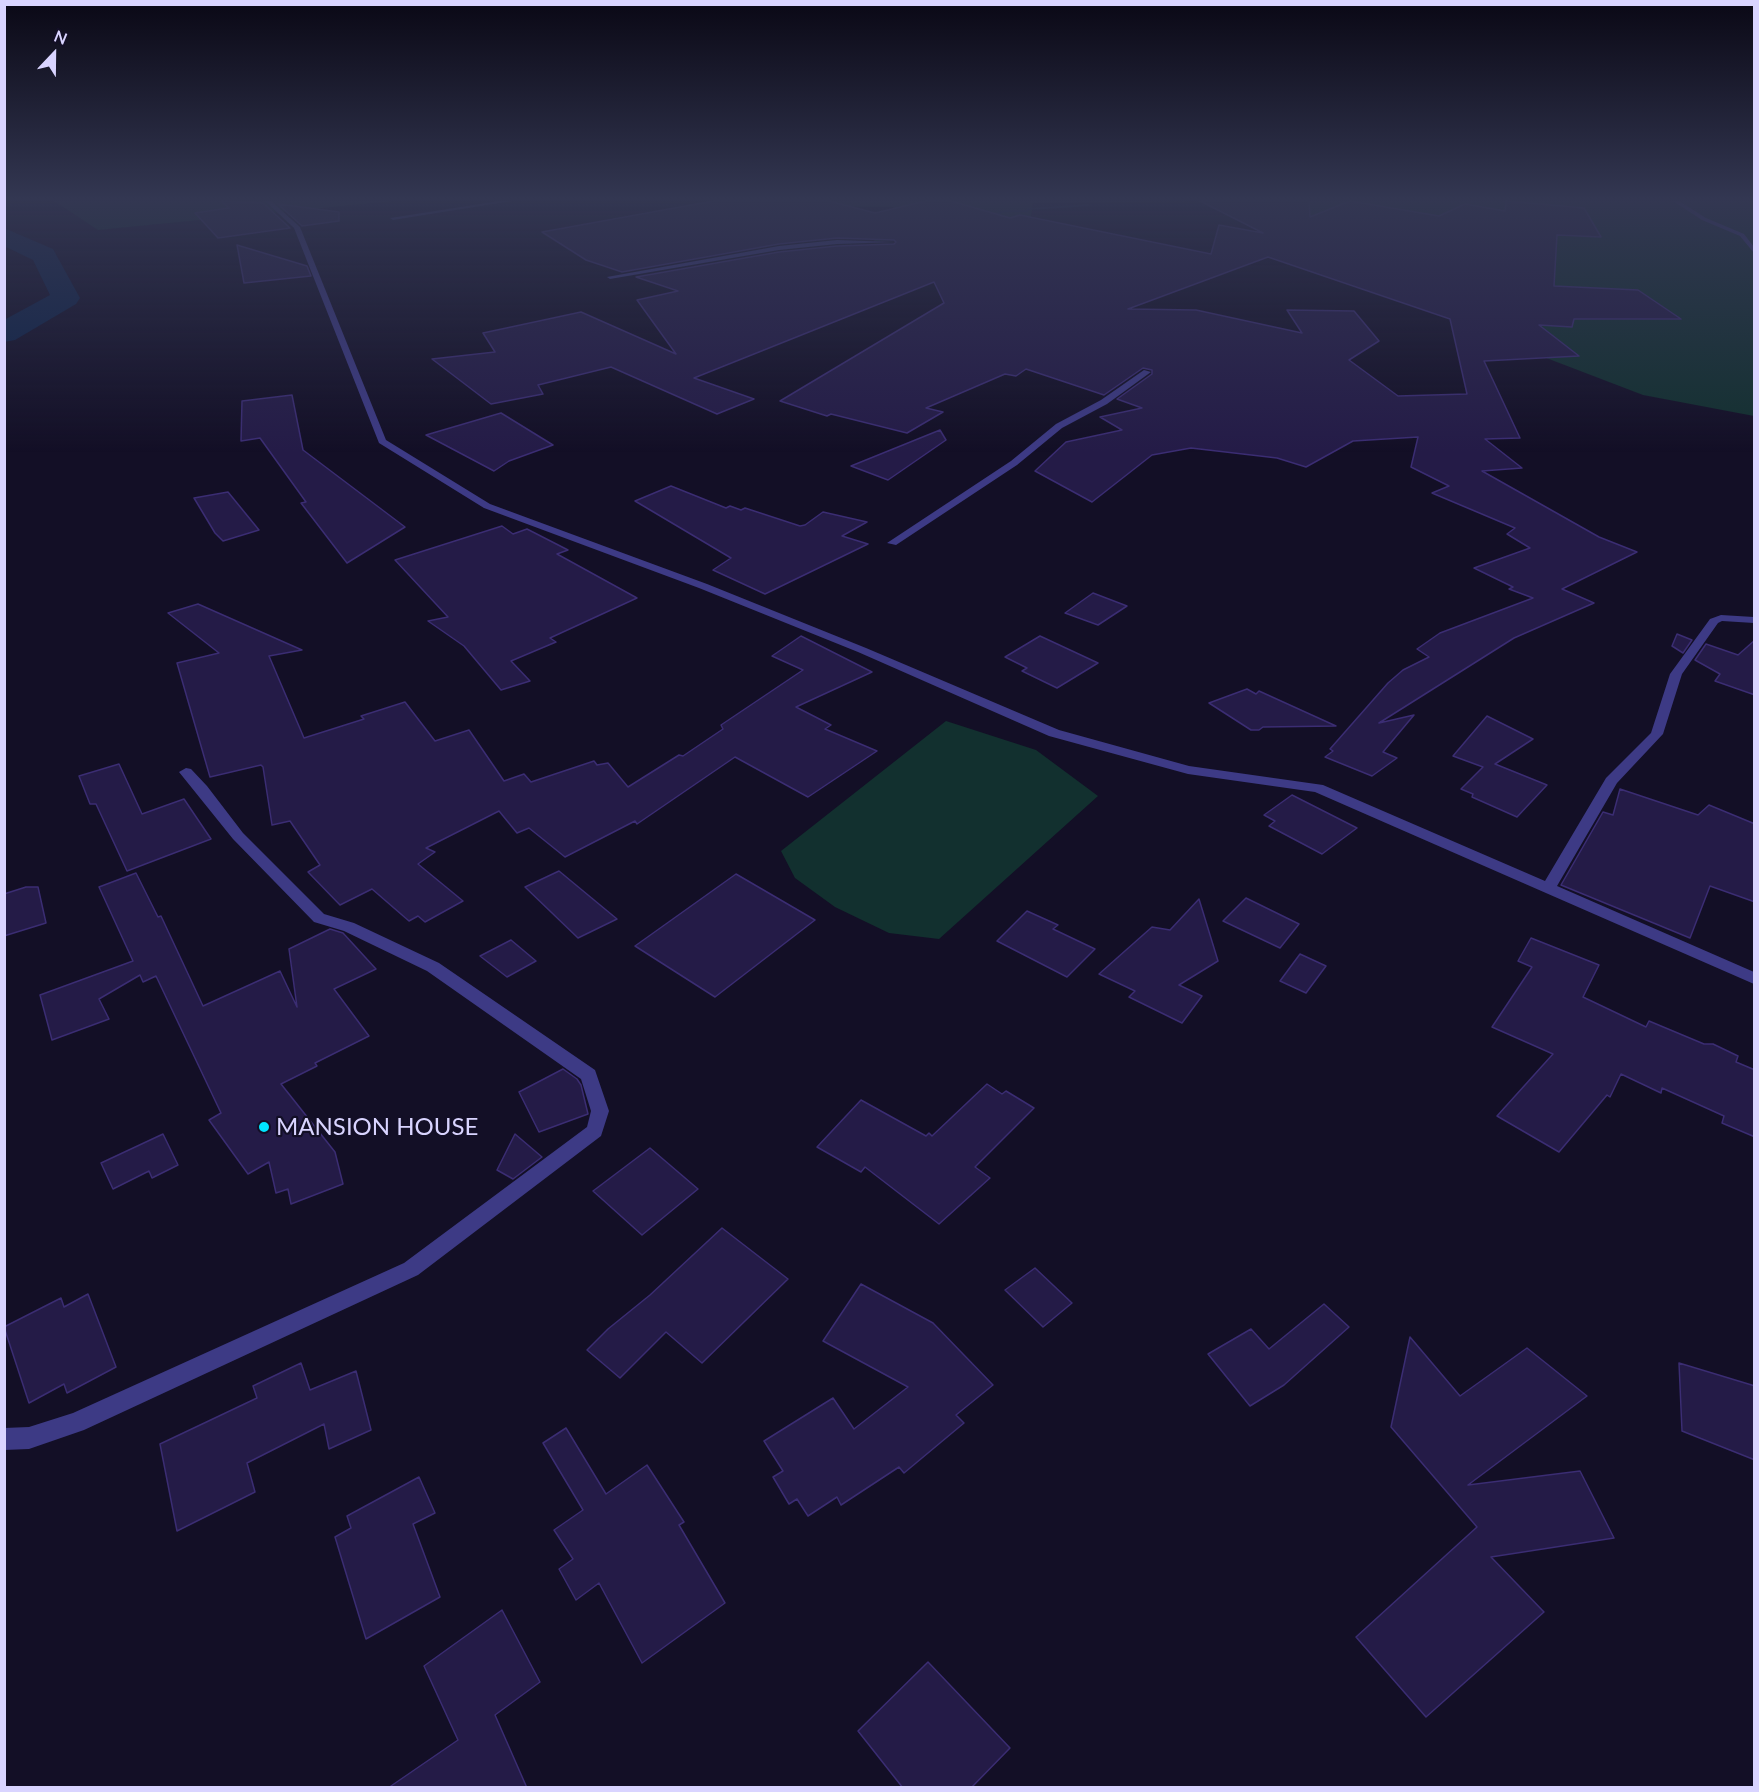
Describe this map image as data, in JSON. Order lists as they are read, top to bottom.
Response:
{
  "places": ["MANSION HOUSE"],
  "north": "top"
}
